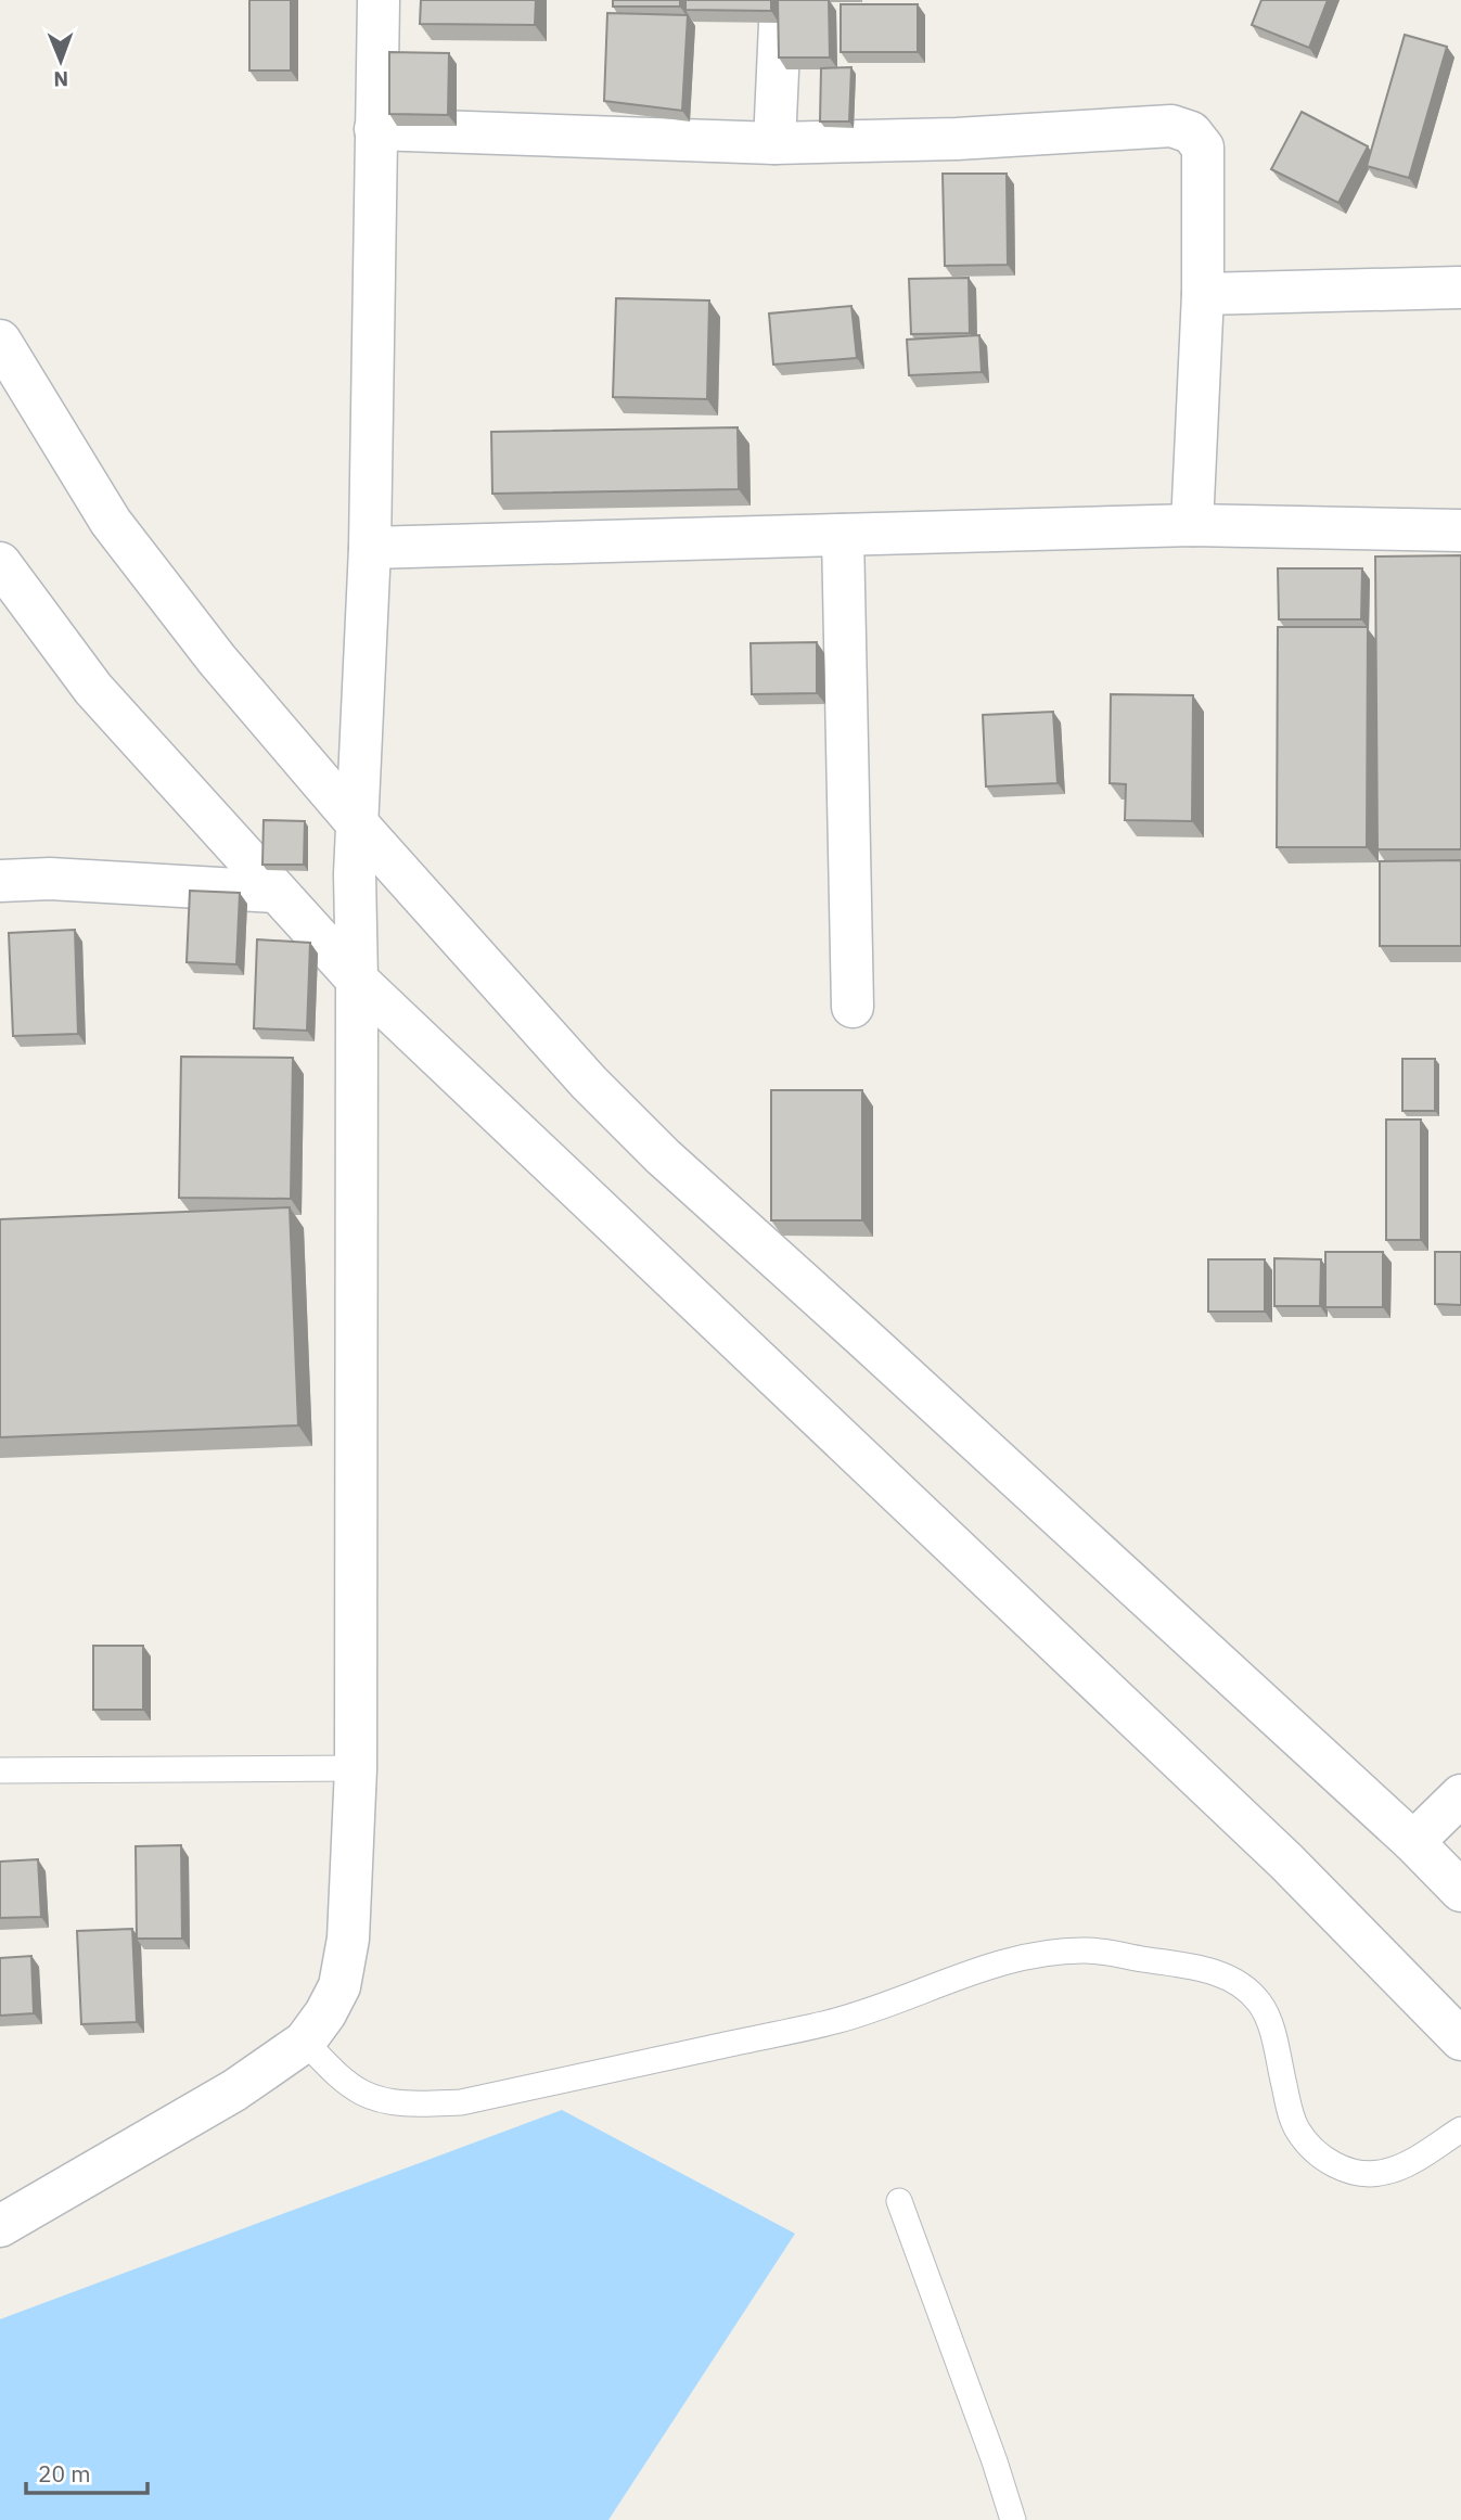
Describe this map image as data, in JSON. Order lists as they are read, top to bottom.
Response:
{
  "scale_bar": "20 m",
  "north": "bottom"
}
